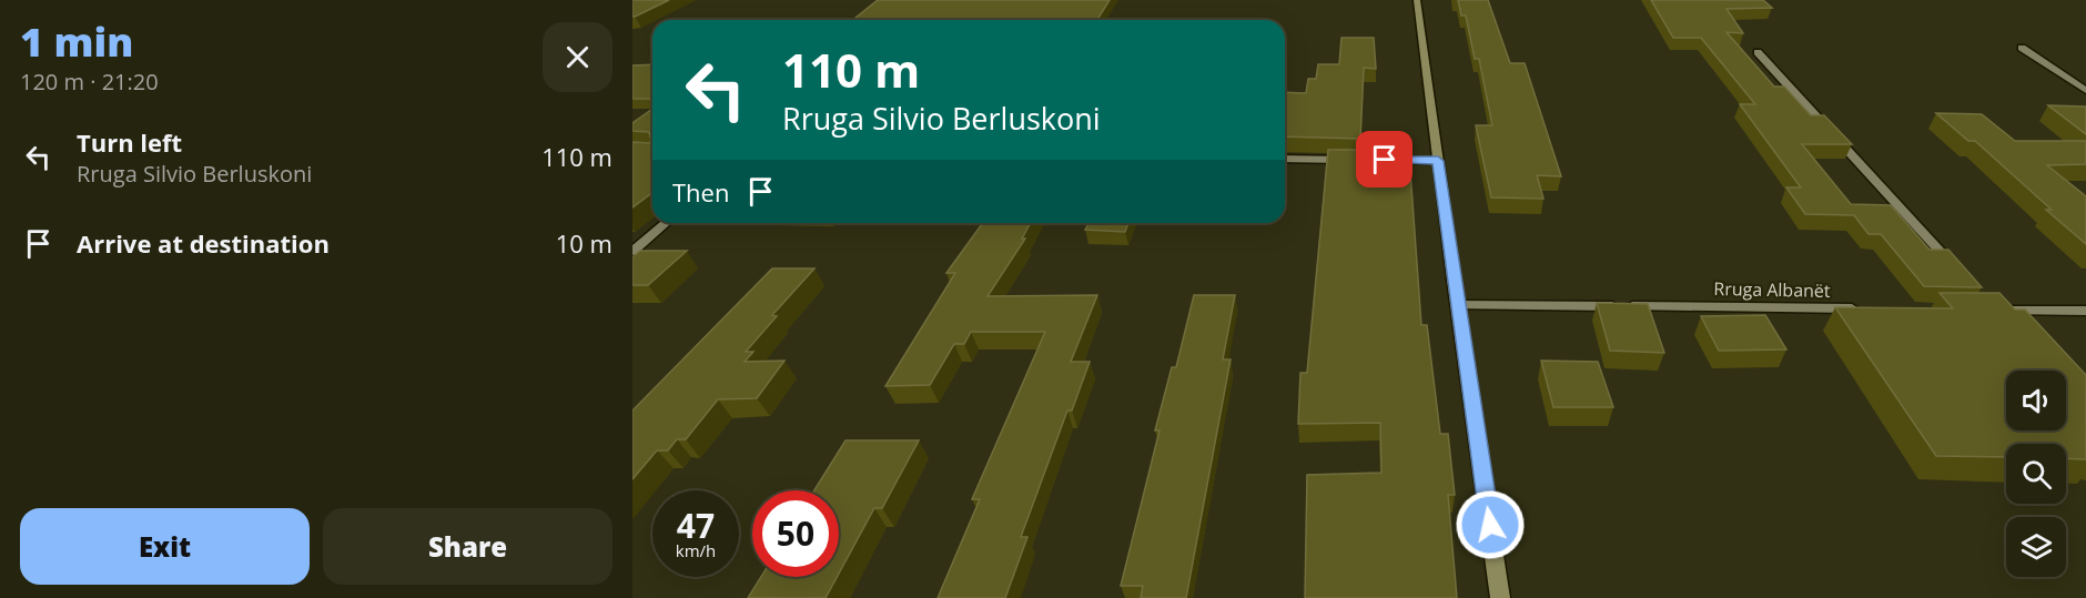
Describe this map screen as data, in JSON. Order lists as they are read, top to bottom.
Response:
{
  "streets": {
    "street": ["Rruga Albanët"]
  },
  "page": {
    "heading": ["1 min", "120 m · 21:20"],
    "turn": ["110 m", "Rruga Silvio Berluskoni"],
    "list": [
      {
        "name": "Turn left",
        "note": "Rruga Silvio Berluskoni",
        "value": "110 m"
      },
      {
        "name": "Arrive at destination",
        "value": "10 m"
      }
    ],
    "then": "Then",
    "speed": "47 km/h",
    "limit": "50",
    "buttons": ["Exit", "Share"]
  }
}
